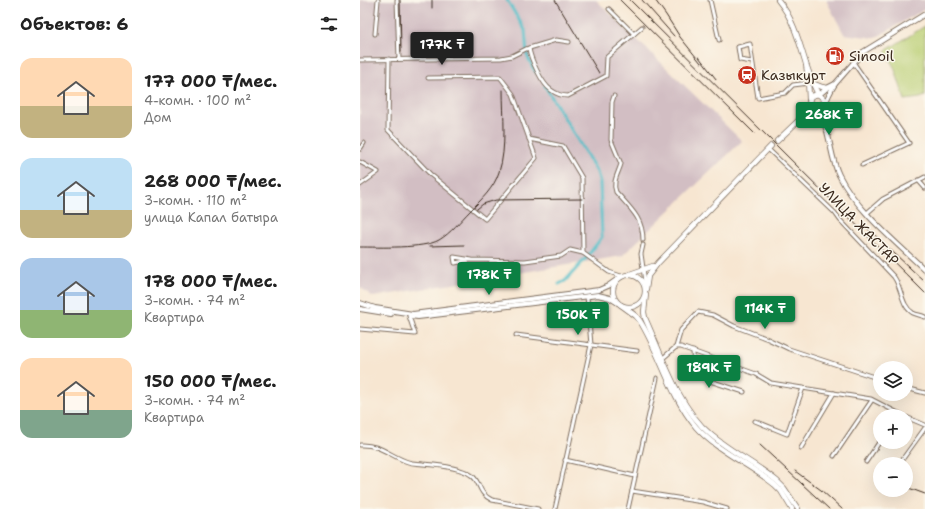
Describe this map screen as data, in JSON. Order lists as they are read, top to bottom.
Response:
{
  "streets": {
    "street": ["УЛИЦА ЖАСТАР"]
  },
  "places": {
    "fuel station": ["Sinooil"],
    "station": ["Казыкурт"]
  },
  "page": {
    "heading": "Объектов: 6",
    "price": [
      "177K ₸",
      "268K ₸",
      "178K ₸",
      "114K ₸",
      "150K ₸",
      "189K ₸"
    ],
    "list": [
      {
        "name": "177 000 ₸/мес.",
        "note": "4-комн. · 100 m² · Дом"
      },
      {
        "name": "268 000 ₸/мес.",
        "note": "3-комн. · 110 m² · улица Капал батыра"
      },
      {
        "name": "178 000 ₸/мес.",
        "note": "3-комн. · 74 m² · Квартира"
      },
      {
        "name": "150 000 ₸/мес.",
        "note": "3-комн. · 74 m² · Квартира"
      }
    ],
    "map_buttons": ["+", "−"]
  }
}
